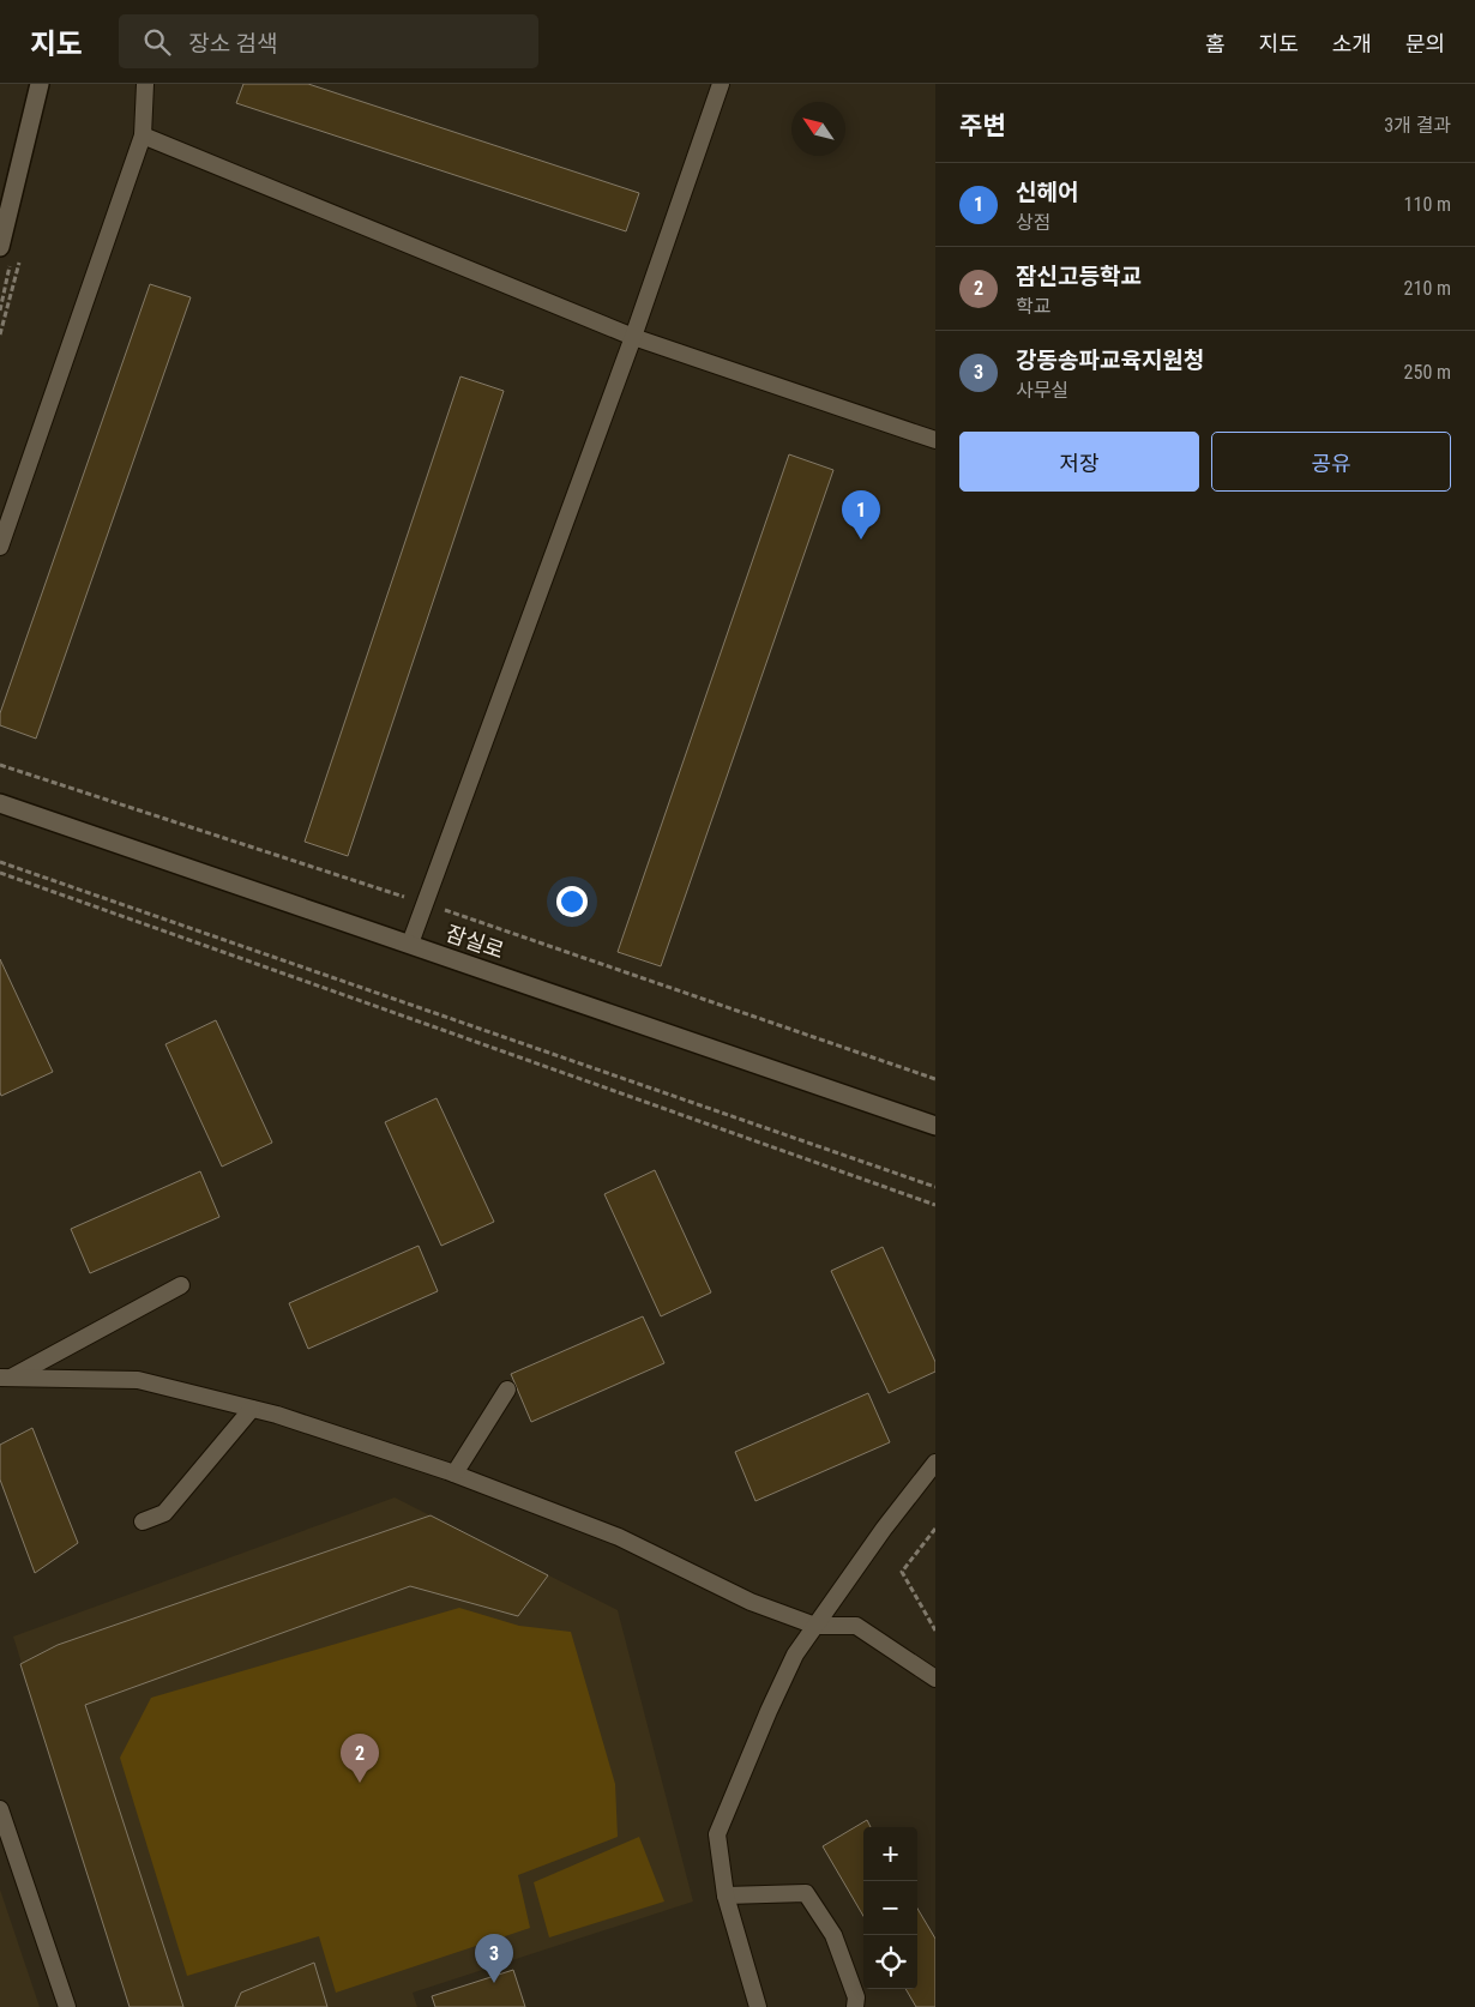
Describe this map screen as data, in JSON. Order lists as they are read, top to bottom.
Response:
{
  "streets": {
    "street": ["잠실로"]
  },
  "north": "top left",
  "page": {
    "header": "지도",
    "search": "장소 검색",
    "nav": [
      "홈",
      "지도",
      "소개",
      "문의"
    ],
    "heading": ["주변", "3개 결과"],
    "list": [
      {
        "mark": "1",
        "name": "신헤어",
        "note": "상점",
        "value": "110 m"
      },
      {
        "mark": "2",
        "name": "잠신고등학교",
        "note": "학교",
        "value": "210 m"
      },
      {
        "mark": "3",
        "name": "강동송파교육지원청",
        "note": "사무실",
        "value": "250 m"
      }
    ],
    "buttons": ["저장", "공유"],
    "pins": ["1", "2", "3"],
    "map_buttons": ["+", "−"]
  }
}
